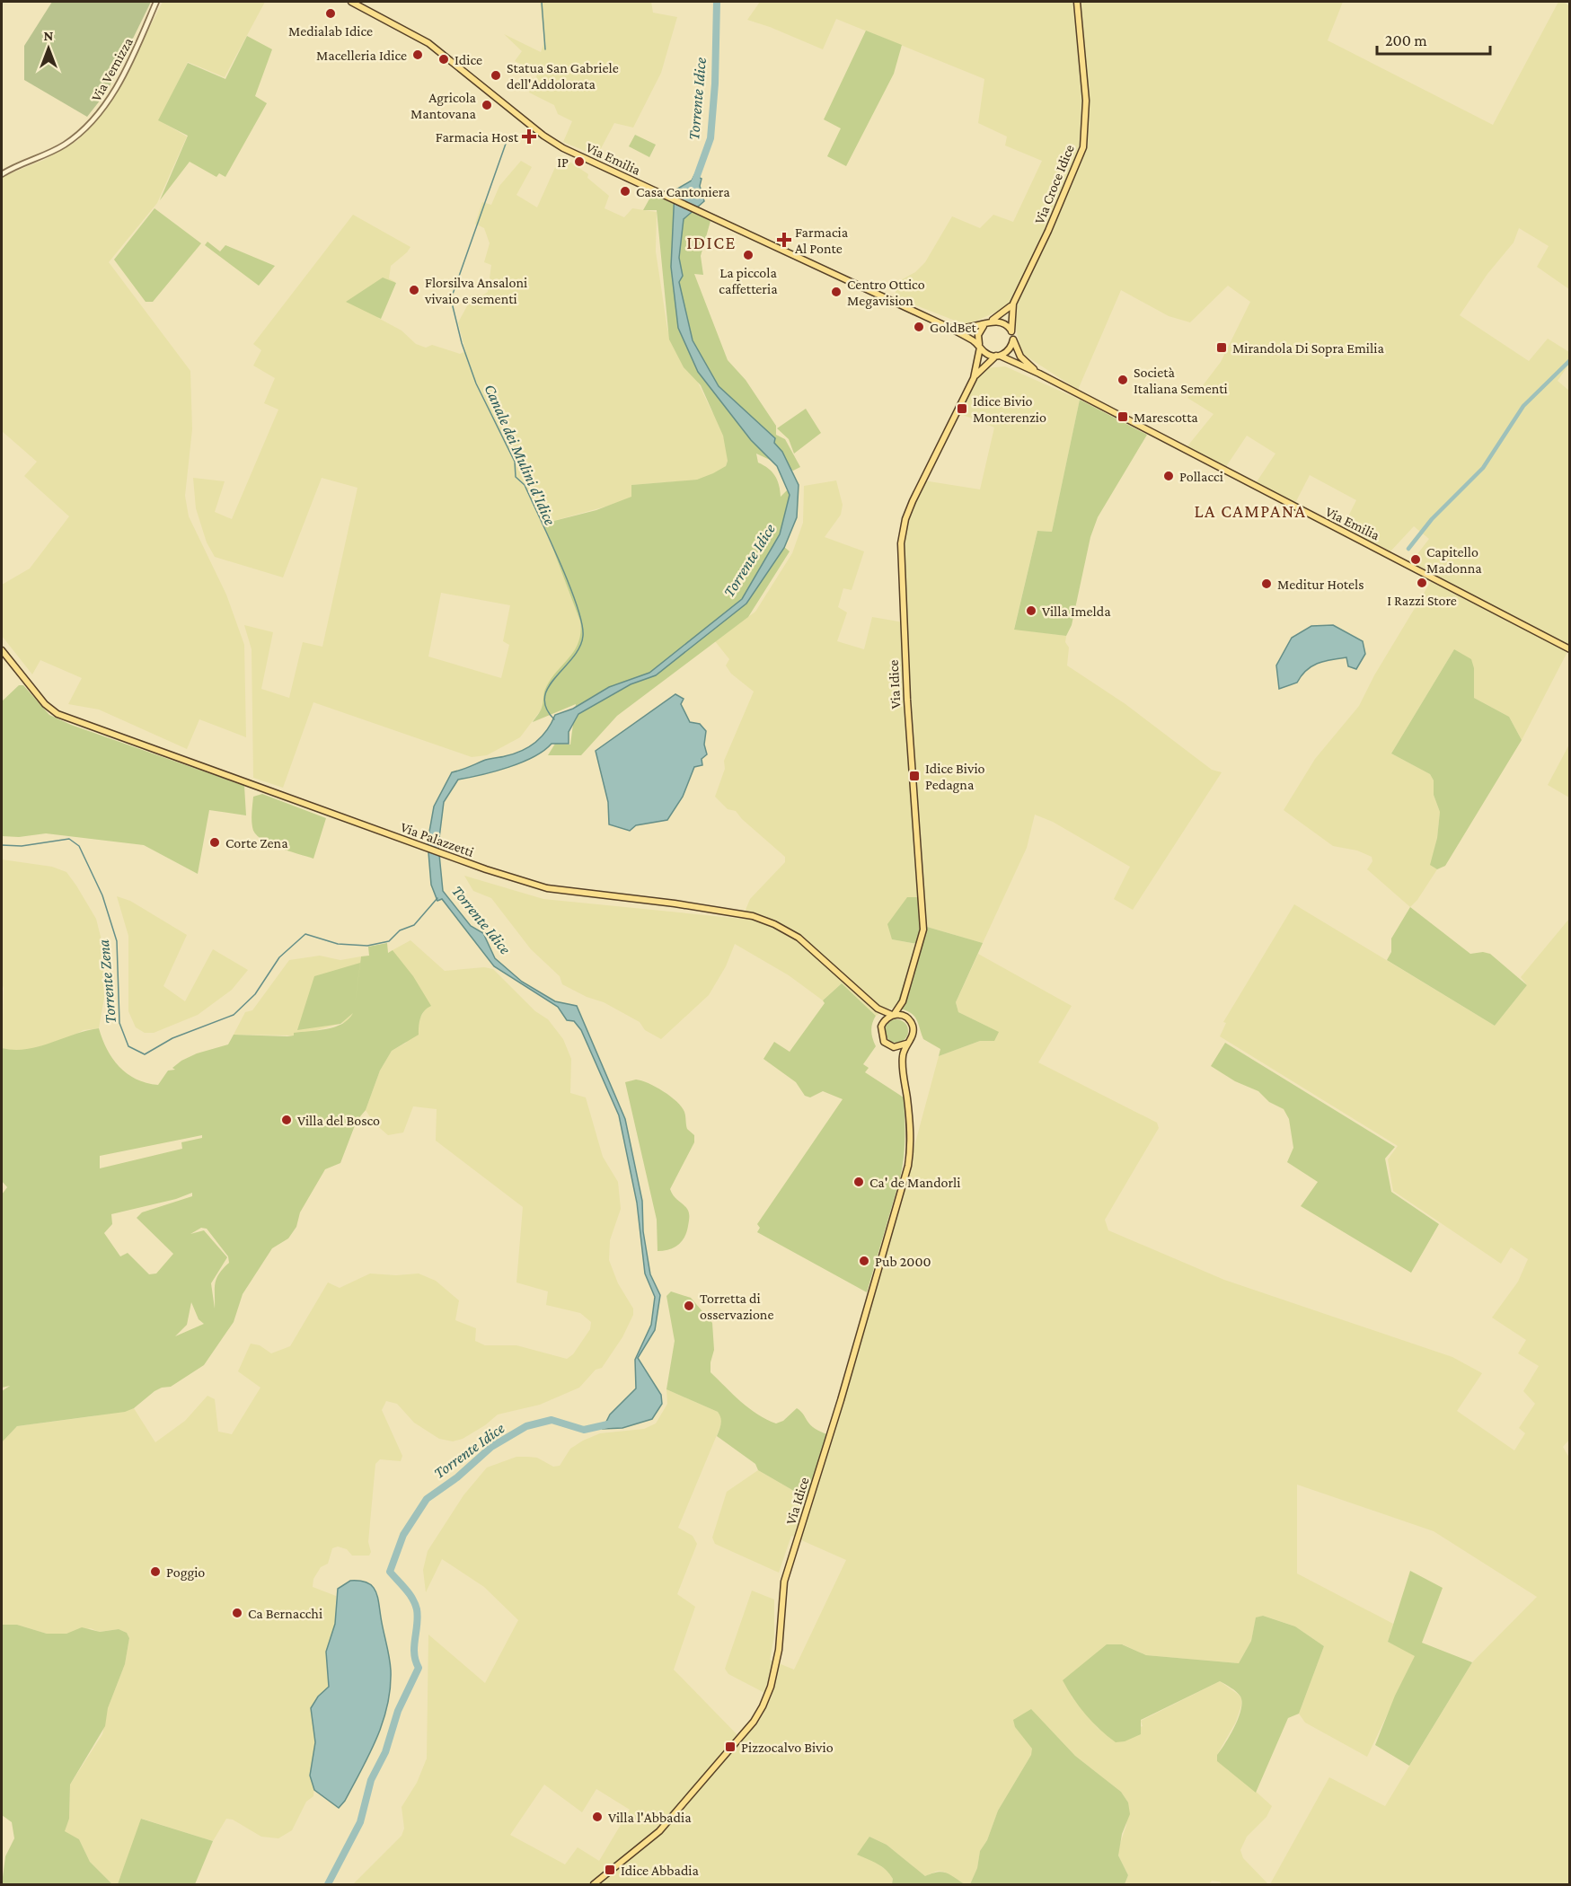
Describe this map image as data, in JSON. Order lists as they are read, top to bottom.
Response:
{
  "streets": {
    "main road": [
      "Via Emilia",
      "Via Croce Idice",
      "Via Idice",
      "Via Palazzetti"
    ],
    "street": ["Via Vernizza"]
  },
  "crossings": [
    ["Via Emilia", "Via Croce Idice"],
    ["Via Emilia", "Via Idice"],
    ["Via Croce Idice", "Via Idice"],
    ["Via Idice", "Via Palazzetti"]
  ],
  "districts": ["IDICE", "LA CAMPANA"],
  "water": ["Torrente Idice", "Canale dei Mulini d'Idice", "Torrente Zena"],
  "places": {
    "other": [
      "Medialab Idice",
      "Macelleria Idice",
      "Idice",
      "Statua San Gabriele dell'Addolorata",
      "Agricola Mantovana",
      "IP",
      "Casa Cantoniera",
      "La piccola caffetteria",
      "Florsilva Ansaloni vivaio e sementi",
      "Centro Ottico Megavision",
      "GoldBet",
      "Società Italiana Sementi",
      "Pollacci",
      "Capitello Madonna",
      "I Razzi Store",
      "Meditur Hotels",
      "Villa Imelda",
      "Corte Zena",
      "Villa del Bosco",
      "Ca' de Mandorli",
      "Pub 2000",
      "Torretta di osservazione",
      "Poggio",
      "Ca Bernacchi",
      "Villa l'Abbadia"
    ],
    "health": ["Farmacia Host", "Farmacia Al Ponte"],
    "transit": [
      "Mirandola Di Sopra Emilia",
      "Idice Bivio Monterenzio",
      "Marescotta",
      "Idice Bivio Pedagna",
      "Pizzocalvo Bivio",
      "Idice Abbadia"
    ]
  },
  "scale_bar": "200 m",
  "north": "top"
}
